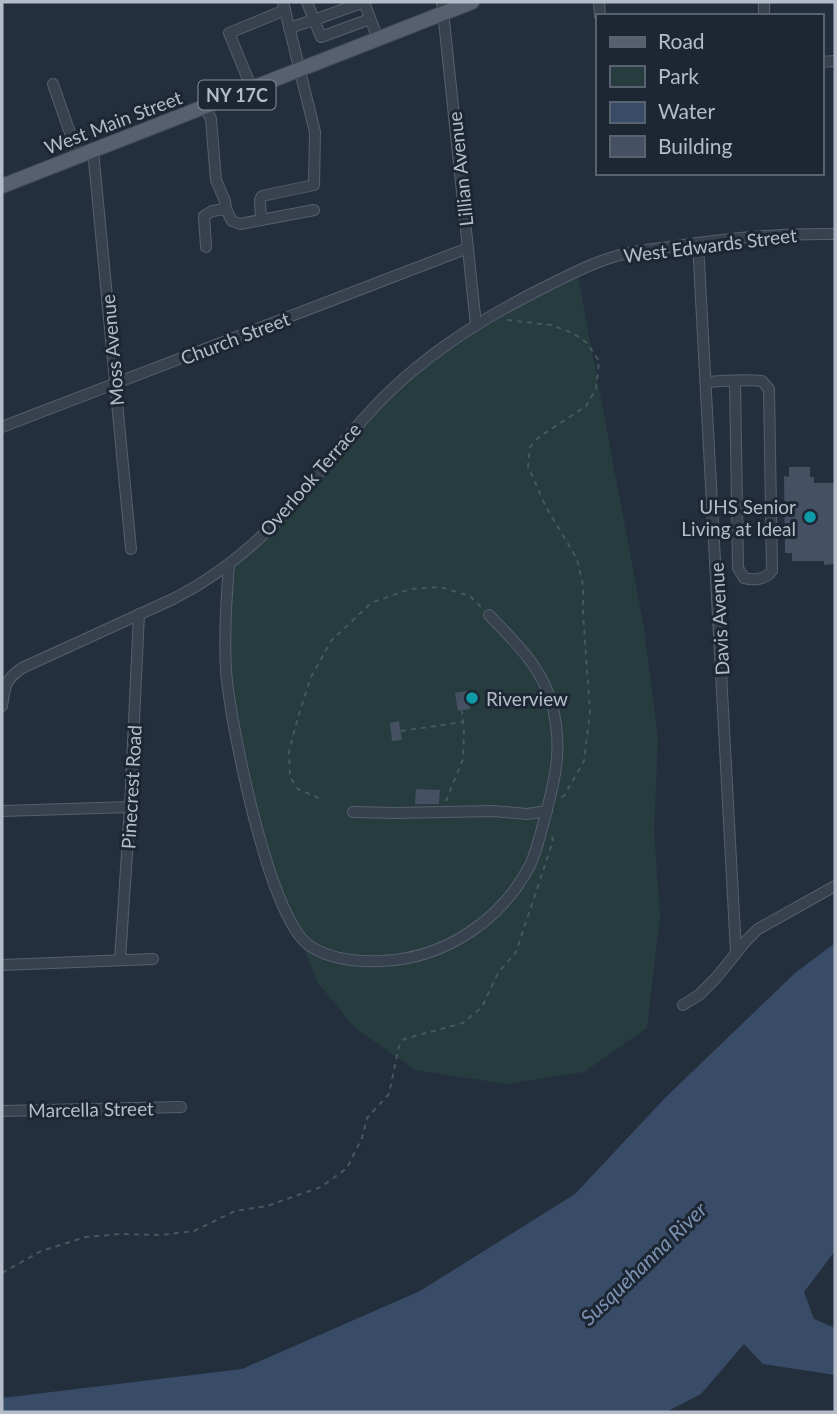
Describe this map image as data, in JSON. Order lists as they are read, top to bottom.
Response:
{
  "streets": {
    "main road": ["NY 17C", "West Main Street"],
    "street": [
      "Lillian Avenue",
      "West Edwards Street",
      "Church Street",
      "Moss Avenue",
      "Overlook Terrace",
      "Davis Avenue",
      "Pinecrest Road",
      "Marcella Street"
    ]
  },
  "crossings": [
    ["West Main Street", "Lillian Avenue"],
    ["West Main Street", "Moss Avenue"],
    ["Lillian Avenue", "West Edwards Street"],
    ["Lillian Avenue", "Church Street"],
    ["Lillian Avenue", "Overlook Terrace"],
    ["West Edwards Street", "Overlook Terrace"],
    ["West Edwards Street", "Davis Avenue"],
    ["Church Street", "Moss Avenue"],
    ["Overlook Terrace", "Pinecrest Road"]
  ],
  "water": ["Susquehanna River"],
  "places": ["UHS Senior Living at Ideal", "Riverview"],
  "legend": [
    "Road",
    "Park",
    "Water",
    "Building"
  ]
}
